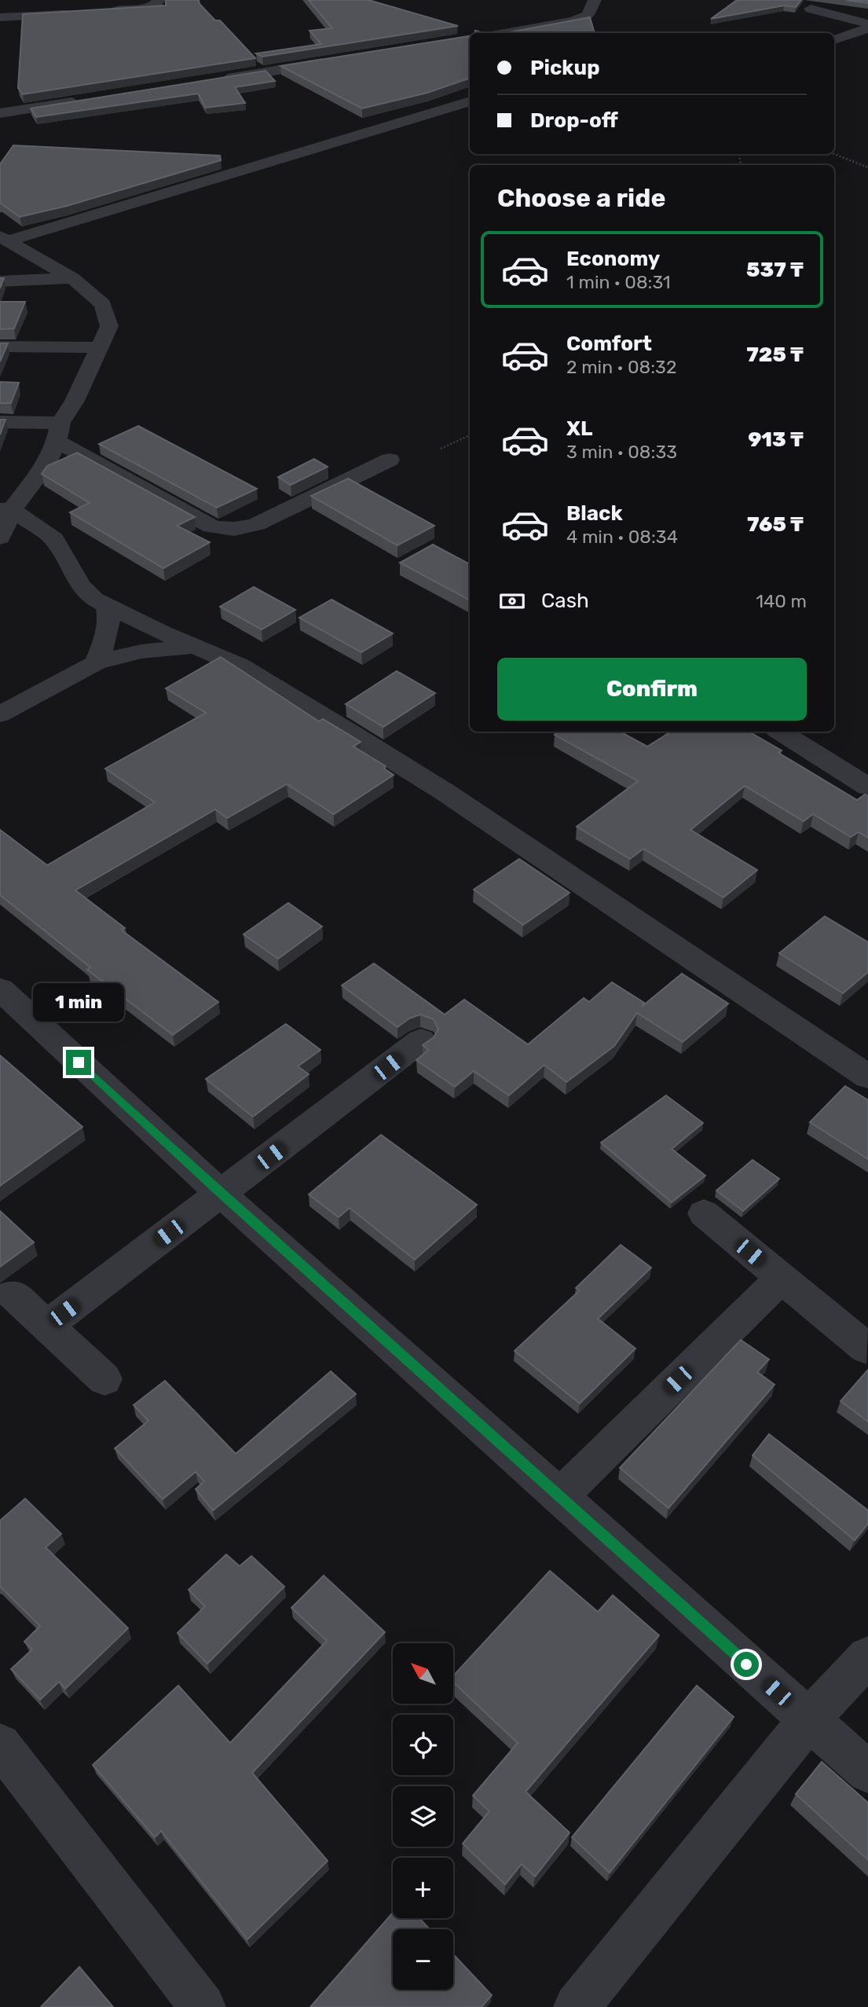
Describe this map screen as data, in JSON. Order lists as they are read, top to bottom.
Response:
{
  "north": "top left",
  "page": {
    "banner": ["Pickup", "Drop-off"],
    "heading": "Choose a ride",
    "list": [
      {
        "name": "Economy",
        "note": "1 min · 08:31",
        "value": "537 ₸"
      },
      {
        "name": "Comfort",
        "note": "2 min · 08:32",
        "value": "725 ₸"
      },
      {
        "name": "XL",
        "note": "3 min · 08:33",
        "value": "913 ₸"
      },
      {
        "name": "Black",
        "note": "4 min · 08:34",
        "value": "765 ₸"
      }
    ],
    "pay": ["Cash", "140 m"],
    "buttons": "Confirm",
    "bubble": "1 min",
    "map_buttons": ["+", "−"]
  }
}
